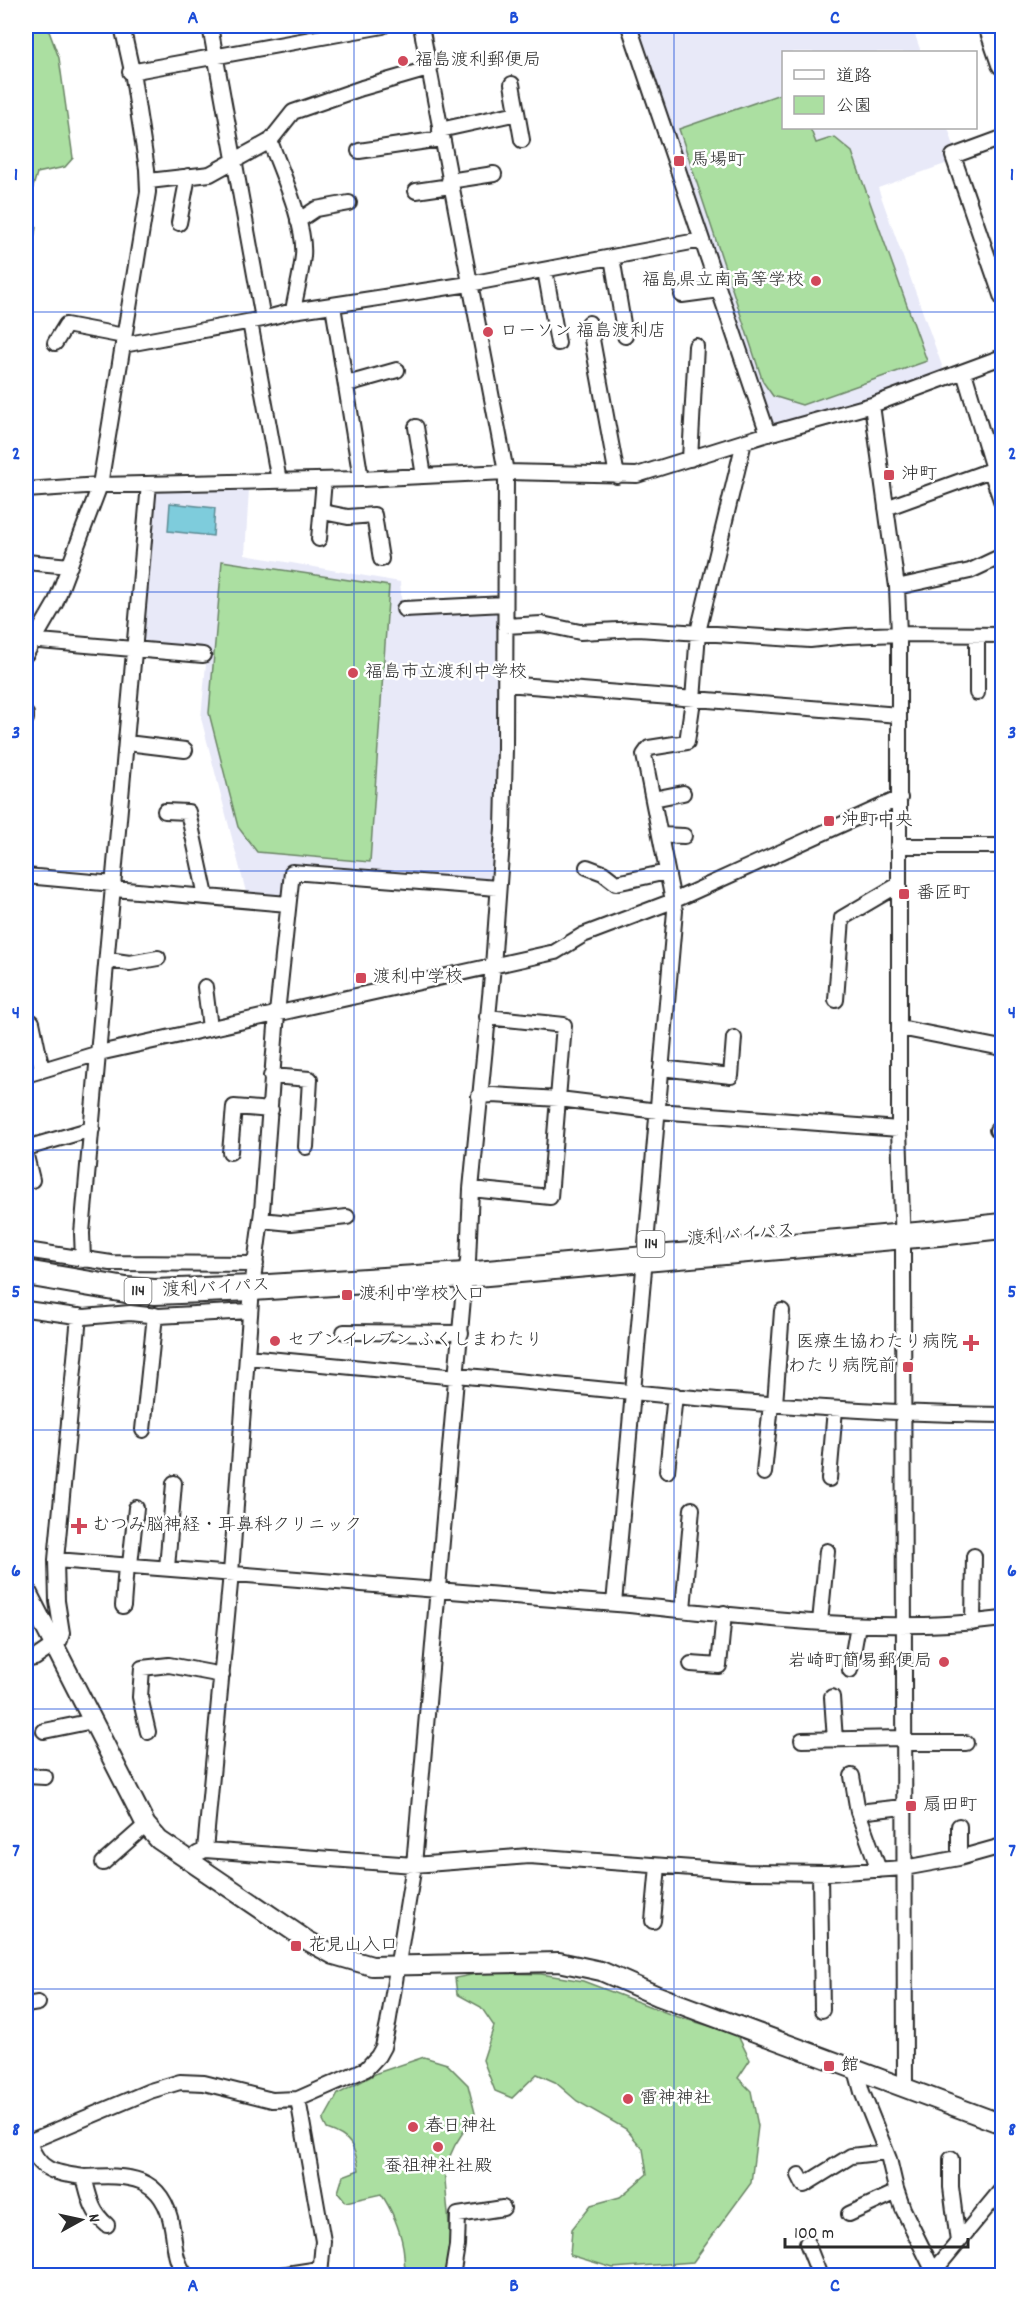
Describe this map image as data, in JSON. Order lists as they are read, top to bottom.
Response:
{
  "streets": {
    "highway": ["渡利バイパス", "114"]
  },
  "places": {
    "other": [
      "福島渡利郵便局",
      "福島県立南高等学校",
      "ローソン 福島渡利店",
      "福島市立渡利中学校",
      "セブンイレブン ふくしまわたり",
      "岩崎町簡易郵便局",
      "雷神神社",
      "春日神社",
      "蚕祖神社社殿"
    ],
    "transit": [
      "馬場町",
      "沖町",
      "沖町中央",
      "番匠町",
      "渡利中学校",
      "渡利中学校入口",
      "わたり病院前",
      "扇田町",
      "花見山入口",
      "館"
    ],
    "health": ["医療生協わたり病院", "むつみ脳神経・耳鼻科クリニック"]
  },
  "legend": ["道路", "公園"],
  "scale_bar": "100 m",
  "north": "right",
  "grid": {
    "columns": ["A", "B", "C"],
    "rows": [
      "1",
      "2",
      "3",
      "4",
      "5",
      "6",
      "7",
      "8"
    ]
  }
}
